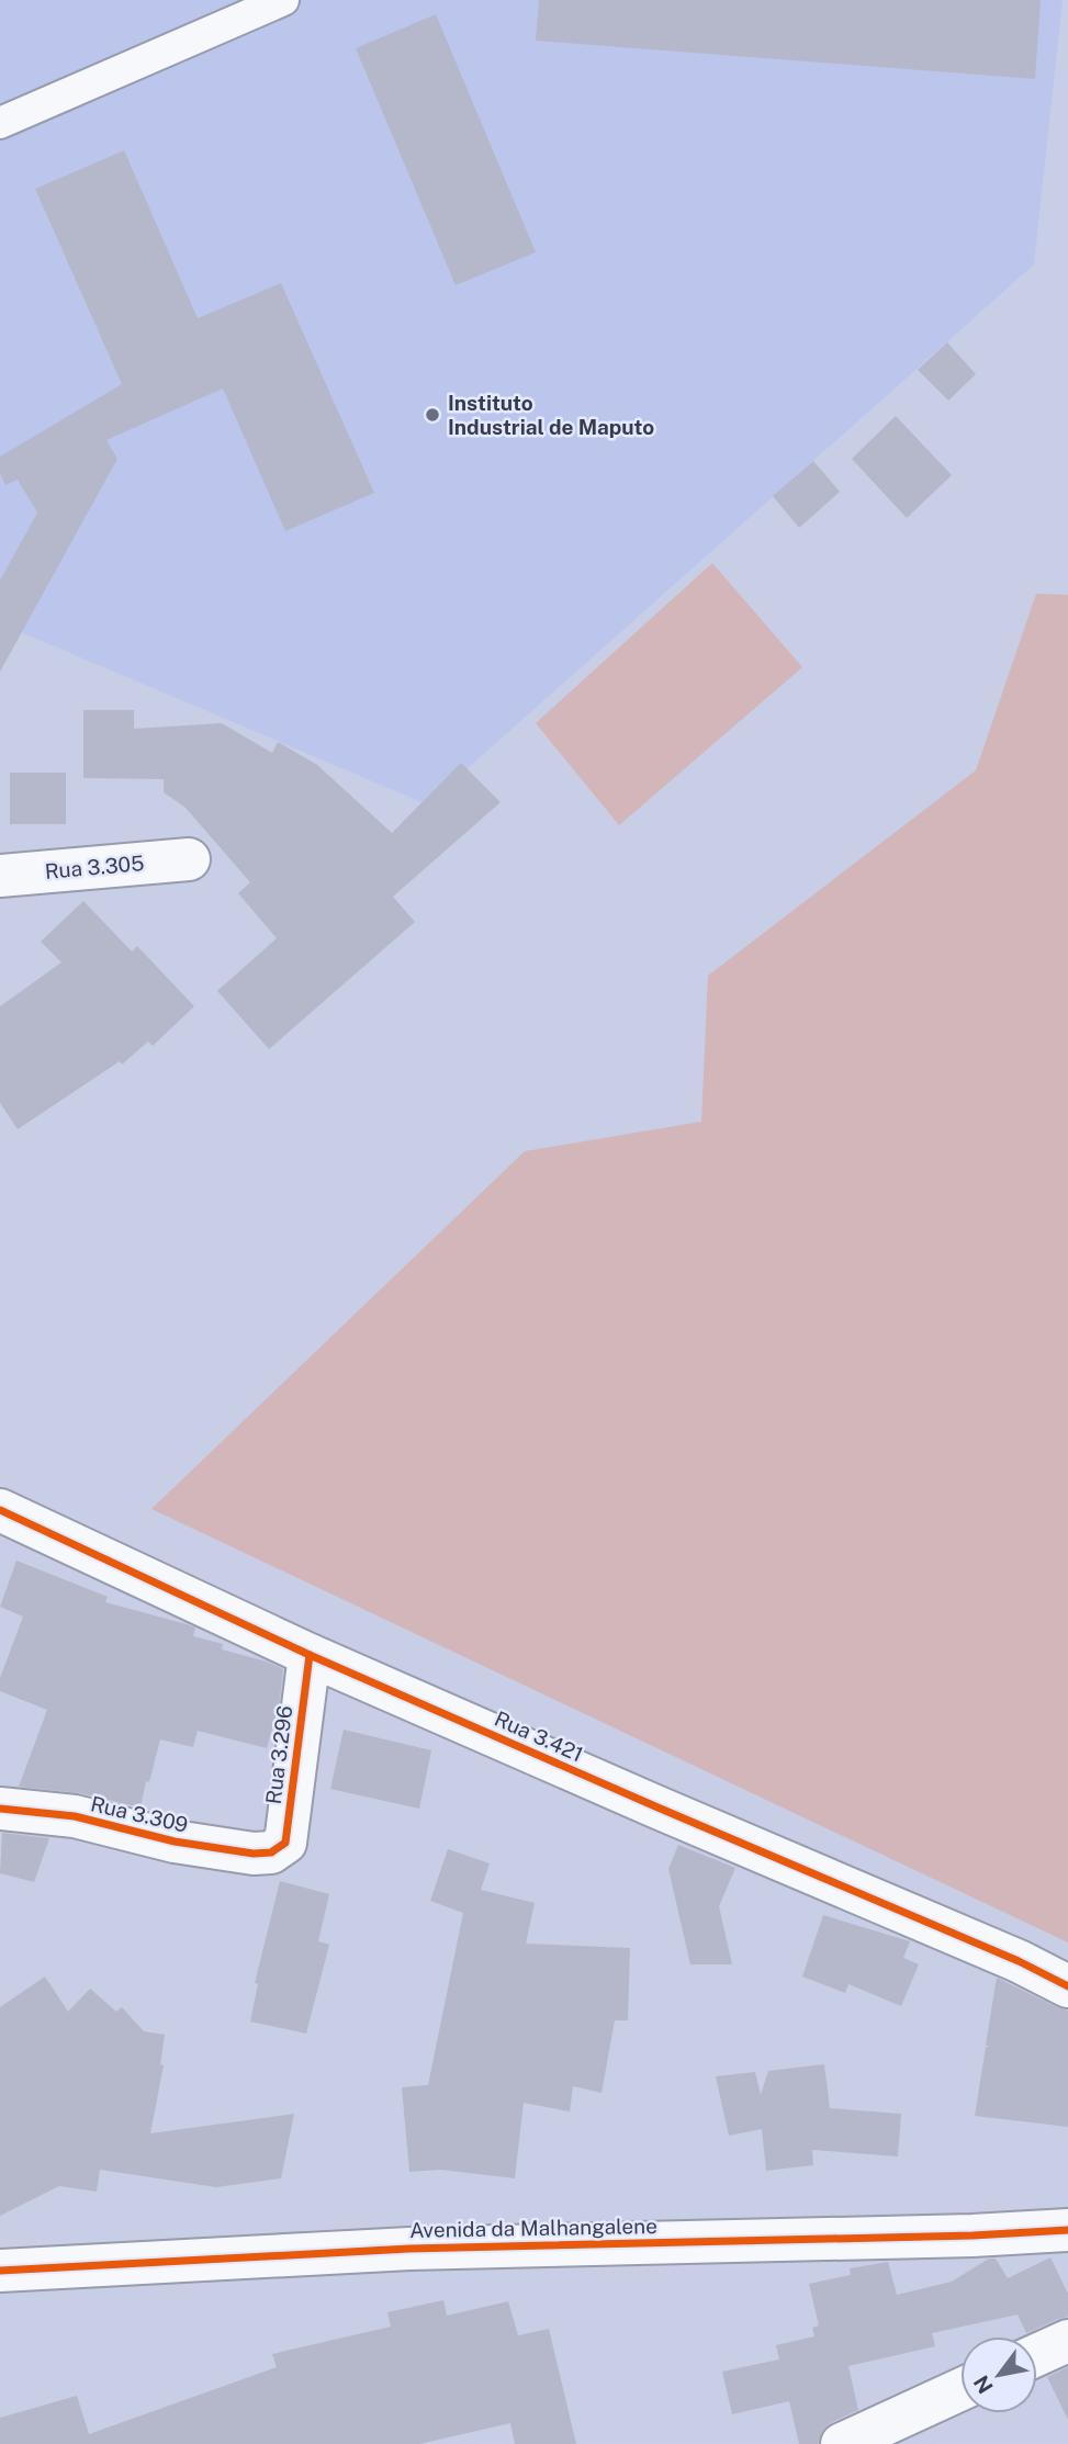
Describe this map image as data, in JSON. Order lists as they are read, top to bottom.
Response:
{
  "streets": {
    "street": [
      "Rua 3.305",
      "Rua 3.421",
      "Rua 3.296",
      "Rua 3.309",
      "Avenida da Malhangalene"
    ]
  },
  "crossings": [
    ["Rua 3.421", "Rua 3.296"],
    ["Rua 3.296", "Rua 3.309"]
  ],
  "places": ["Instituto Industrial de Maputo"],
  "north": "bottom left"
}
